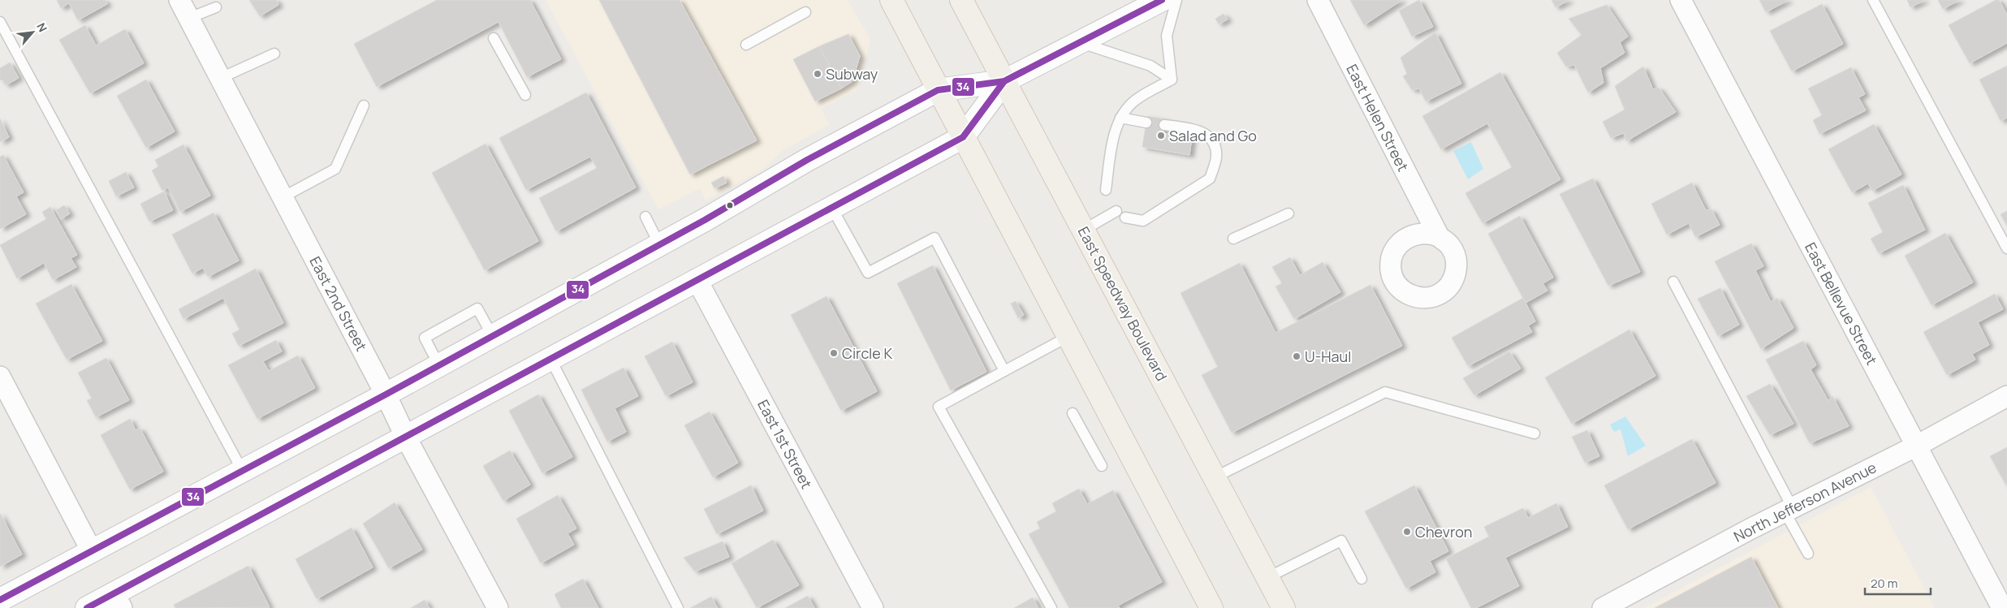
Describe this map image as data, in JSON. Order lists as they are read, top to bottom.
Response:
{
  "streets": {
    "main road": ["East Speedway Boulevard"],
    "street": [
      "East Helen Street",
      "East 2nd Street",
      "East Bellevue Street",
      "East 1st Street",
      "North Jefferson Avenue"
    ]
  },
  "crossings": [
    ["East Bellevue Street", "North Jefferson Avenue"]
  ],
  "places": [
    "Subway",
    "Salad and Go",
    "Circle K",
    "U-Haul",
    "Chevron"
  ],
  "lines": ["transit line 34"],
  "scale_bar": "20 m",
  "north": "top right"
}
